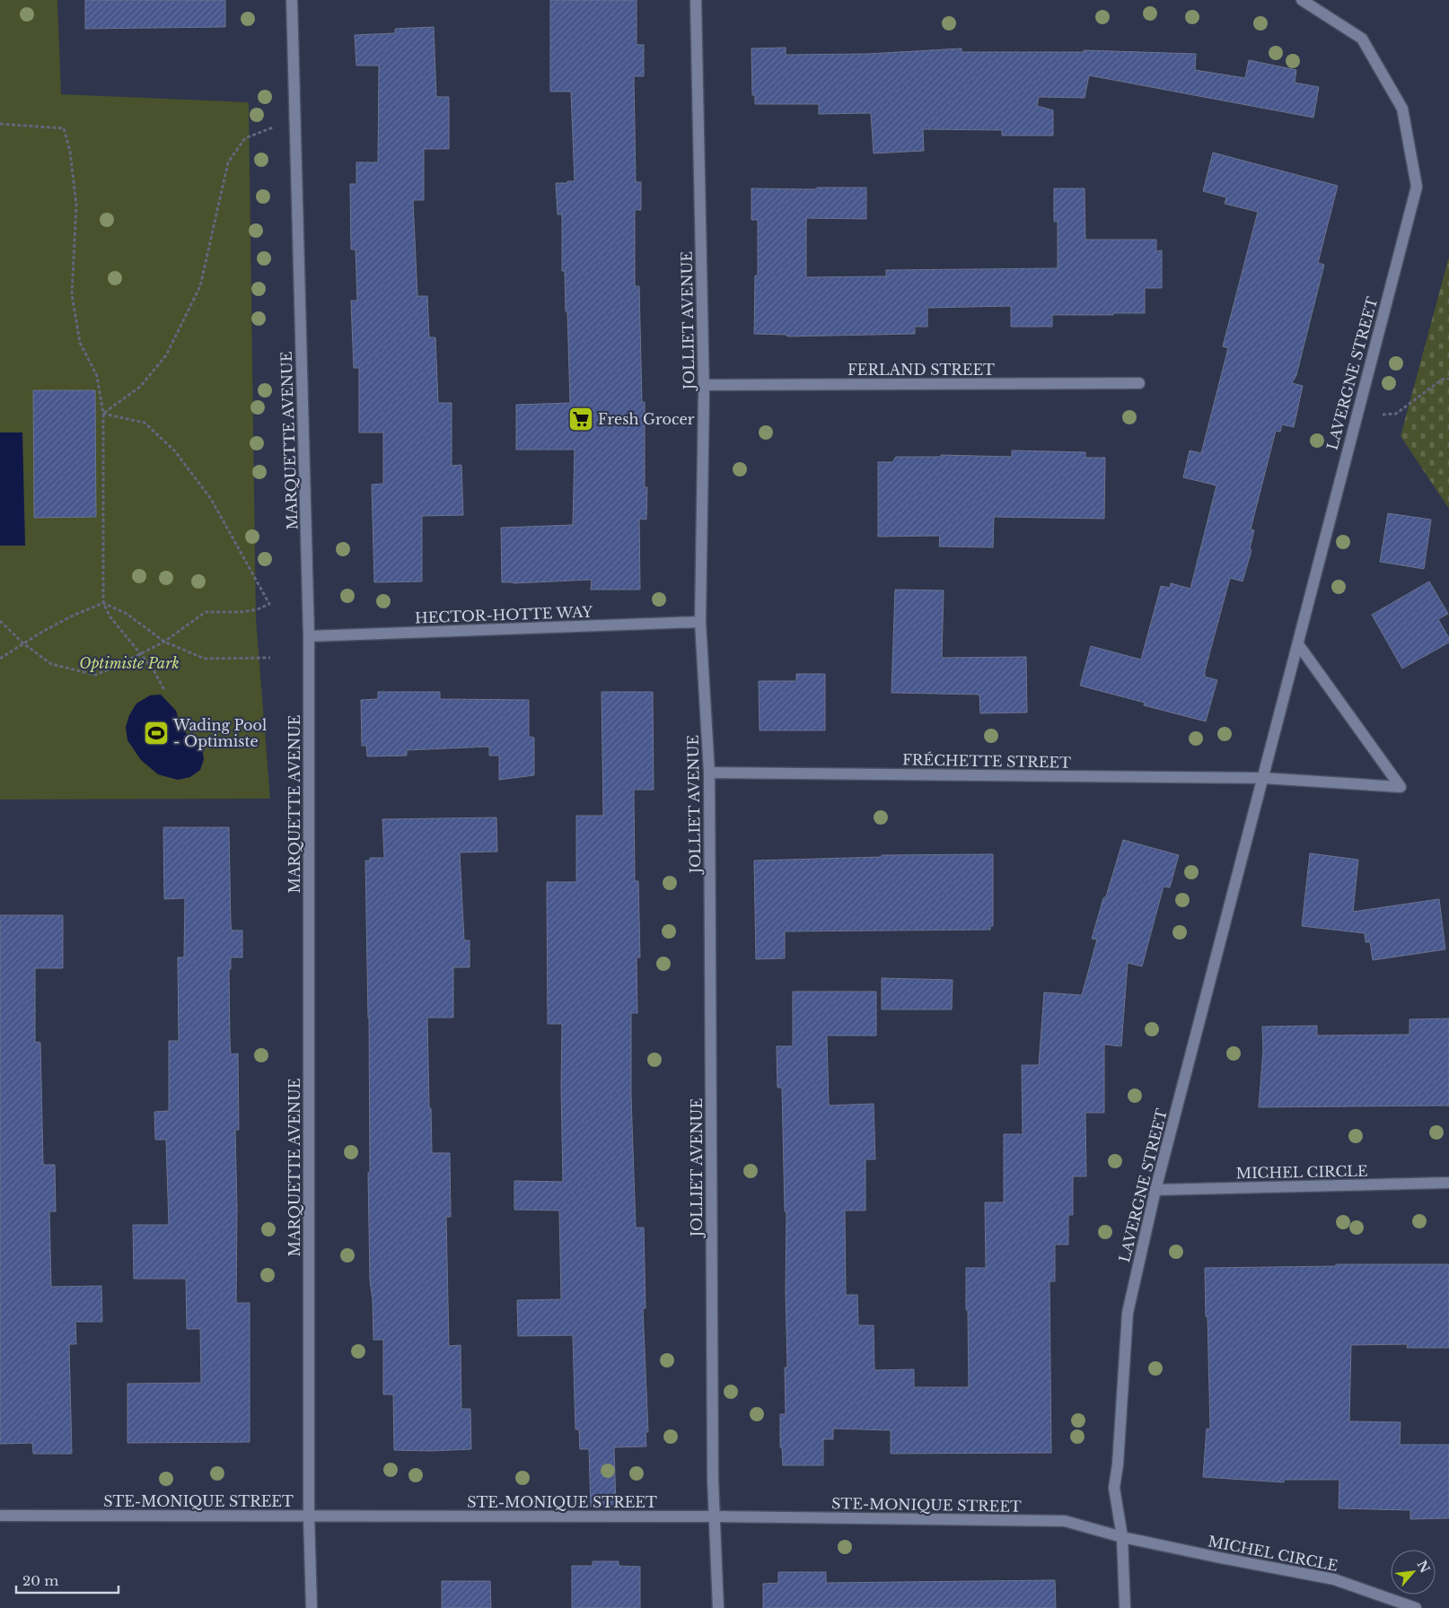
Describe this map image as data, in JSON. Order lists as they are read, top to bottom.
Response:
{
  "streets": {
    "street": [
      "JOLLIET AVENUE",
      "FERLAND STREET",
      "LAVERGNE STREET",
      "MARQUETTE AVENUE",
      "HECTOR-HOTTE WAY",
      "FRÉCHETTE STREET",
      "MICHEL CIRCLE",
      "STE-MONIQUE STREET"
    ]
  },
  "crossings": [
    ["JOLLIET AVENUE", "FERLAND STREET"],
    ["JOLLIET AVENUE", "HECTOR-HOTTE WAY"],
    ["JOLLIET AVENUE", "FRÉCHETTE STREET"],
    ["JOLLIET AVENUE", "STE-MONIQUE STREET"],
    ["LAVERGNE STREET", "FRÉCHETTE STREET"],
    ["LAVERGNE STREET", "MICHEL CIRCLE"],
    ["LAVERGNE STREET", "STE-MONIQUE STREET"],
    ["MARQUETTE AVENUE", "HECTOR-HOTTE WAY"],
    ["MARQUETTE AVENUE", "STE-MONIQUE STREET"],
    ["MICHEL CIRCLE", "STE-MONIQUE STREET"]
  ],
  "parks": ["Optimiste Park"],
  "places": {
    "supermarket": ["Fresh Grocer"],
    "sports": ["Wading Pool - Optimiste"]
  },
  "scale_bar": "20 m",
  "north": "top right"
}
